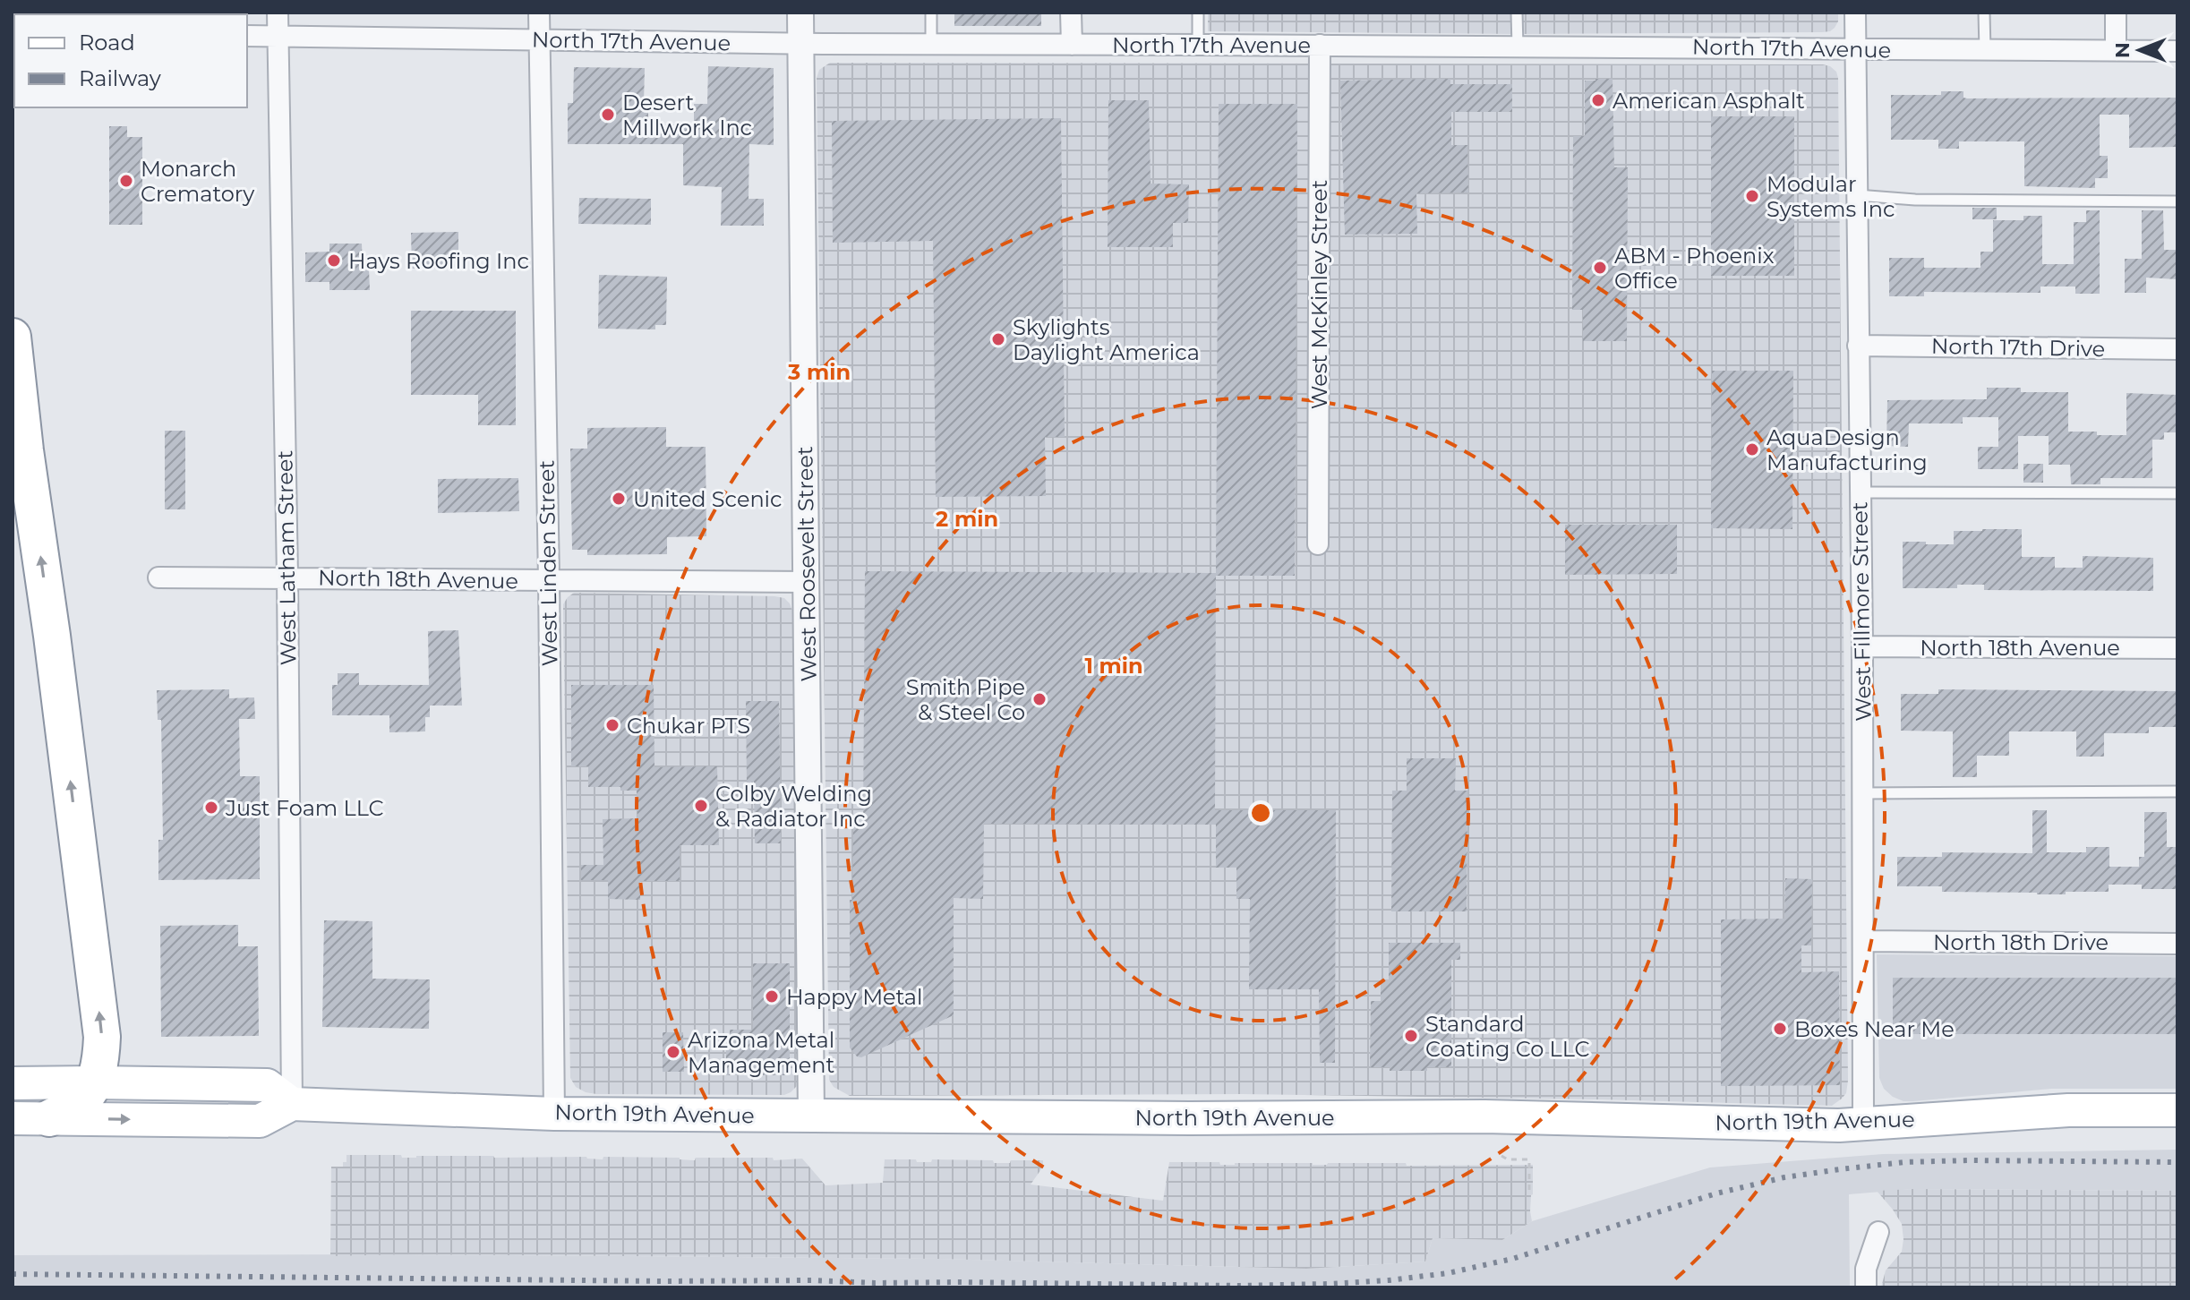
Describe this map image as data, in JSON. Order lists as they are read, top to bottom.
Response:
{
  "streets": {
    "main road": ["North 19th Avenue"],
    "street": [
      "North 17th Avenue",
      "West McKinley Street",
      "North 17th Drive",
      "West Latham Street",
      "West Linden Street",
      "West Roosevelt Street",
      "North 18th Avenue",
      "West Fillmore Street",
      "North 18th Drive"
    ]
  },
  "crossings": [
    ["North 17th Avenue", "West McKinley Street"],
    ["North 17th Avenue", "West Latham Street"],
    ["North 17th Avenue", "West Linden Street"],
    ["North 17th Avenue", "West Roosevelt Street"],
    ["North 17th Avenue", "West Fillmore Street"],
    ["North 17th Drive", "West Fillmore Street"],
    ["West Latham Street", "North 18th Avenue"],
    ["West Latham Street", "North 19th Avenue"],
    ["West Linden Street", "North 18th Avenue"],
    ["West Linden Street", "North 19th Avenue"],
    ["West Roosevelt Street", "North 18th Avenue"],
    ["West Roosevelt Street", "North 19th Avenue"],
    ["North 18th Avenue", "West Fillmore Street"],
    ["West Fillmore Street", "North 18th Drive"],
    ["West Fillmore Street", "North 19th Avenue"]
  ],
  "places": [
    "American Asphalt",
    "Desert Millwork Inc",
    "Monarch Crematory",
    "Modular Systems Inc",
    "Hays Roofing Inc",
    "ABM - Phoenix Office",
    "Skylights Daylight America",
    "AquaDesign Manufacturing",
    "United Scenic",
    "Smith Pipe & Steel Co",
    "Chukar PTS",
    "Colby Welding & Radiator Inc",
    "Just Foam LLC",
    "Happy Metal",
    "Boxes Near Me",
    "Standard Coating Co LLC",
    "Arizona Metal Management"
  ],
  "legend": ["Road", "Railway"],
  "north": "left",
  "rings": ["3 min", "2 min", "1 min"]
}
